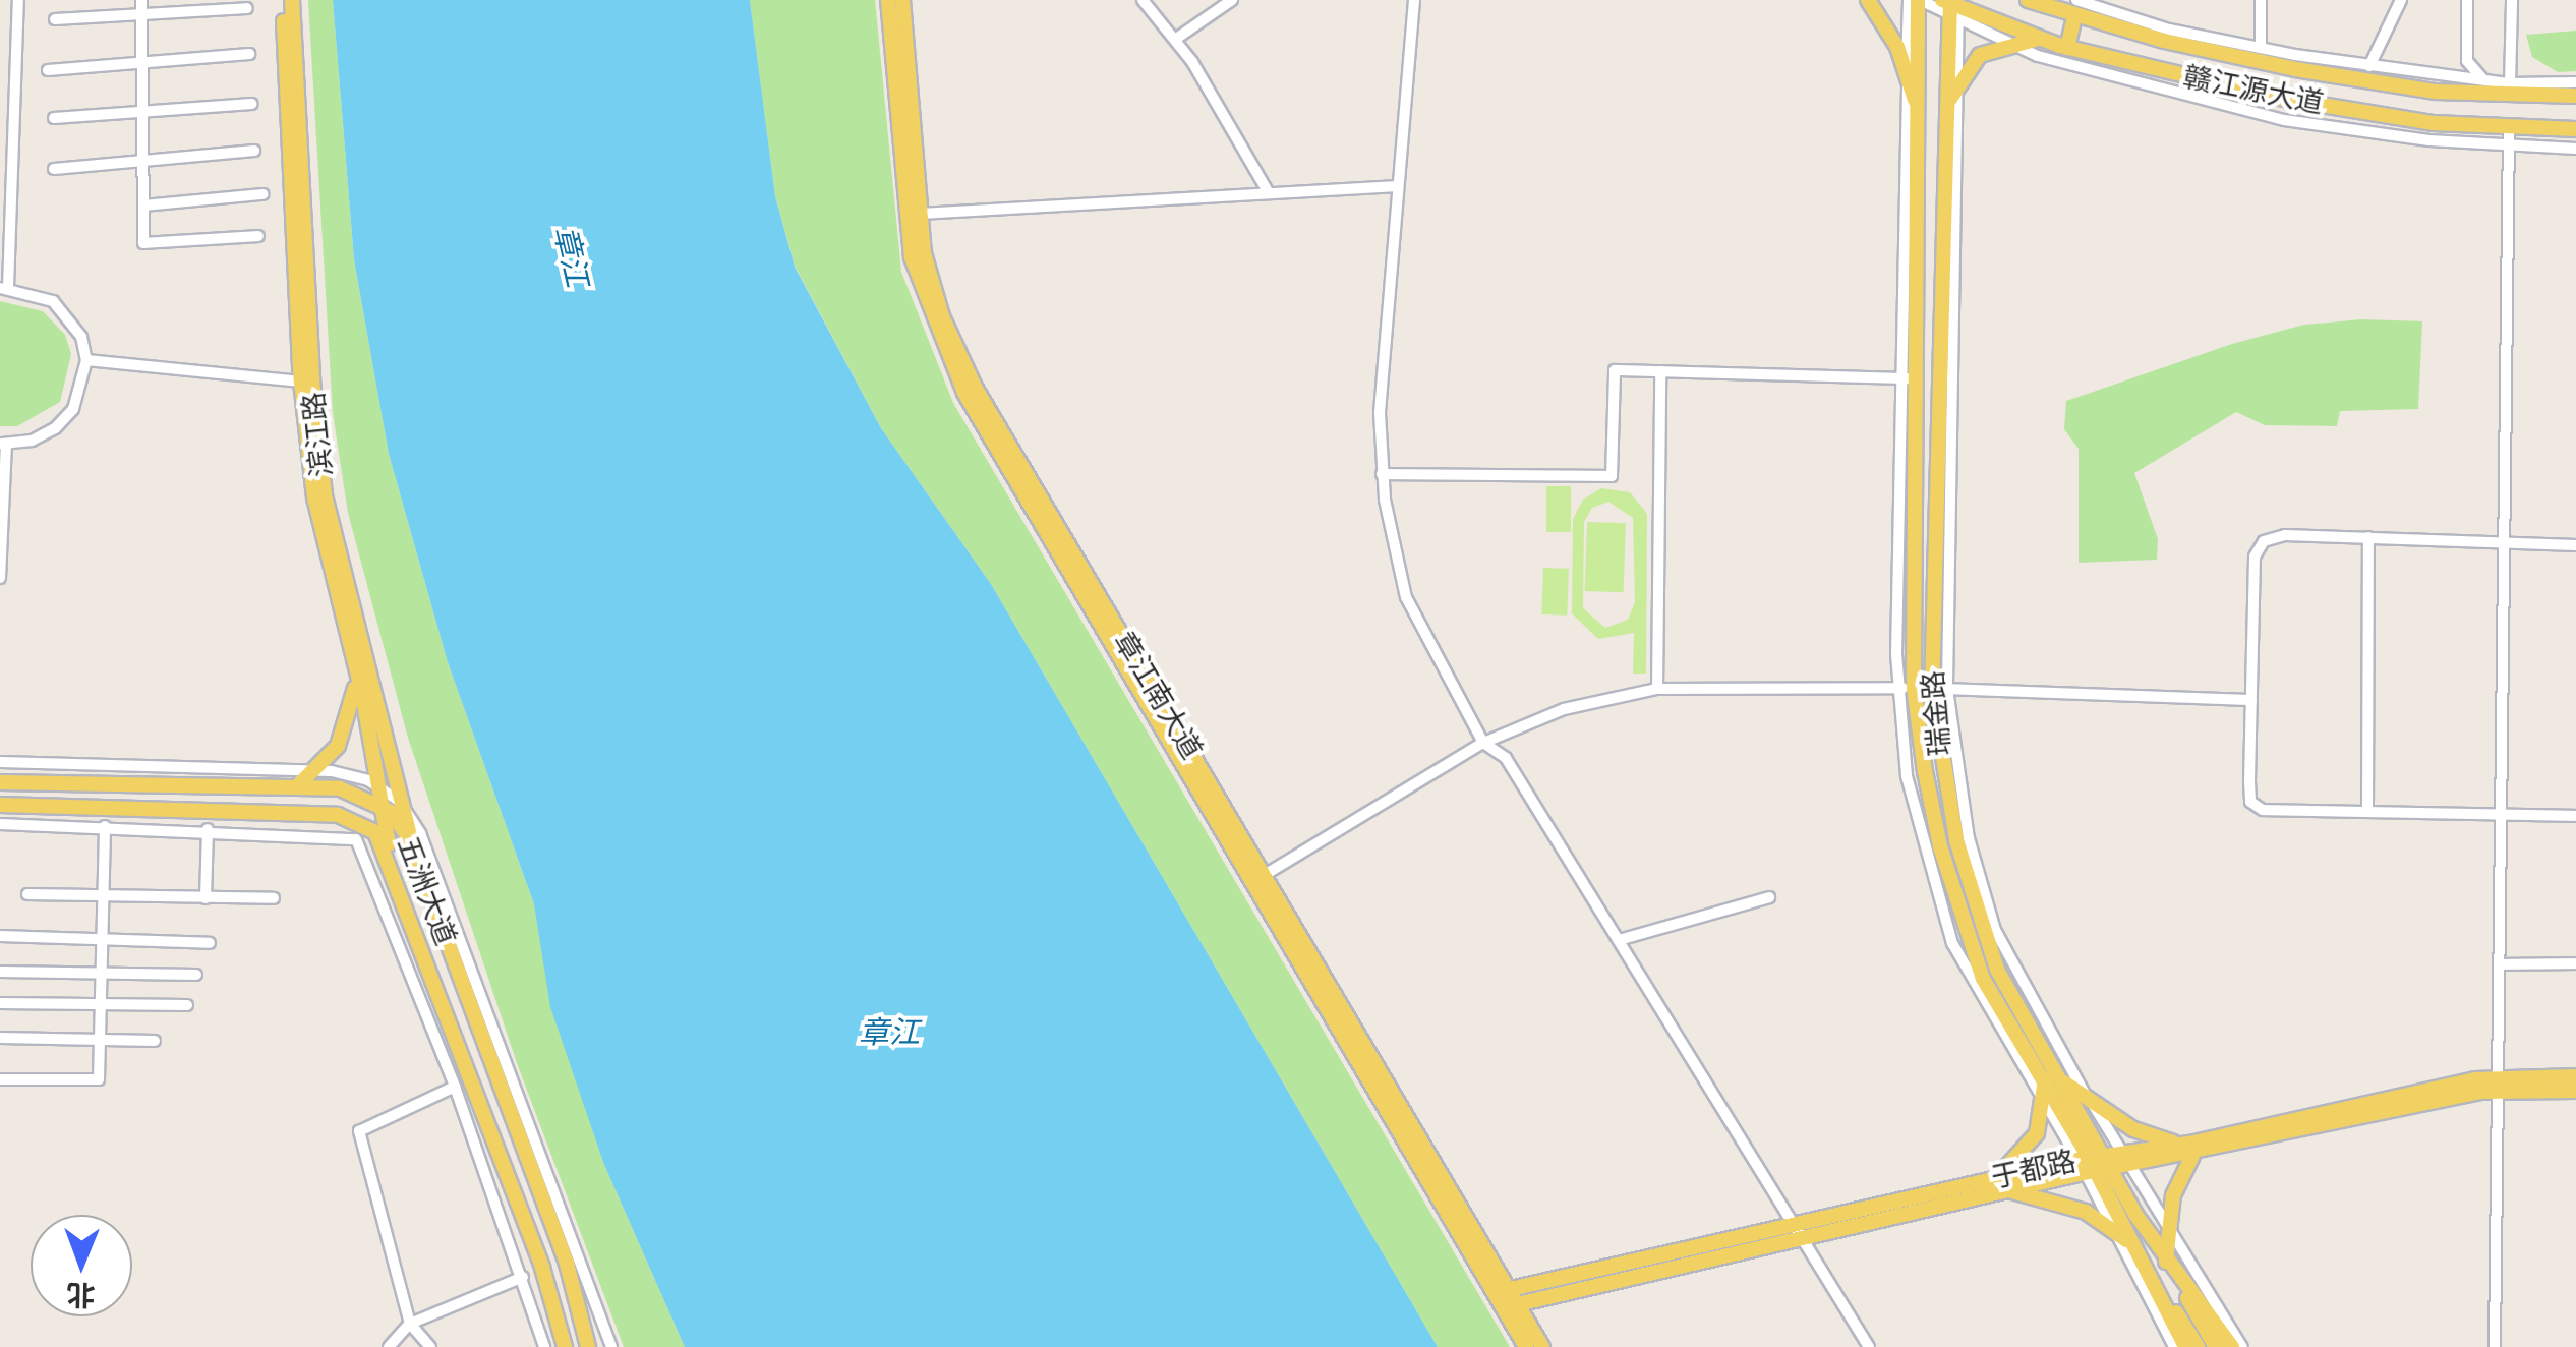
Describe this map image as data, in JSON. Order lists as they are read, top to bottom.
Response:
{
  "streets": {
    "main road": [
      "赣江源大道",
      "滨江路",
      "章江南大道",
      "瑞金路",
      "五洲大道",
      "于都路"
    ]
  },
  "crossings": [
    ["赣江源大道", "瑞金路"],
    ["滨江路", "五洲大道"],
    ["章江南大道", "于都路"],
    ["瑞金路", "于都路"]
  ],
  "water": ["章江"],
  "north": "bottom"
}
